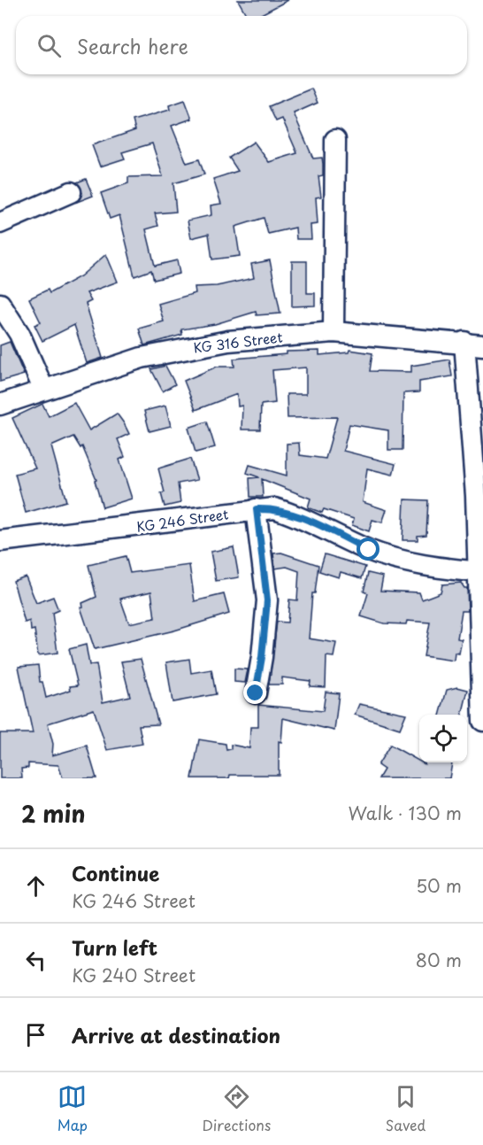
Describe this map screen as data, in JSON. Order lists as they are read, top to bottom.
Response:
{
  "streets": {
    "street": ["KG 316 Street", "KG 246 Street"]
  },
  "page": {
    "search": "Search here",
    "heading": ["2 min", "Walk · 130 m"],
    "list": [
      ["Continue", "KG 246 Street", "50 m"],
      ["Turn left", "KG 240 Street", "80 m"],
      "Arrive at destination"
    ],
    "nav": ["Map", "Directions", "Saved"]
  }
}
